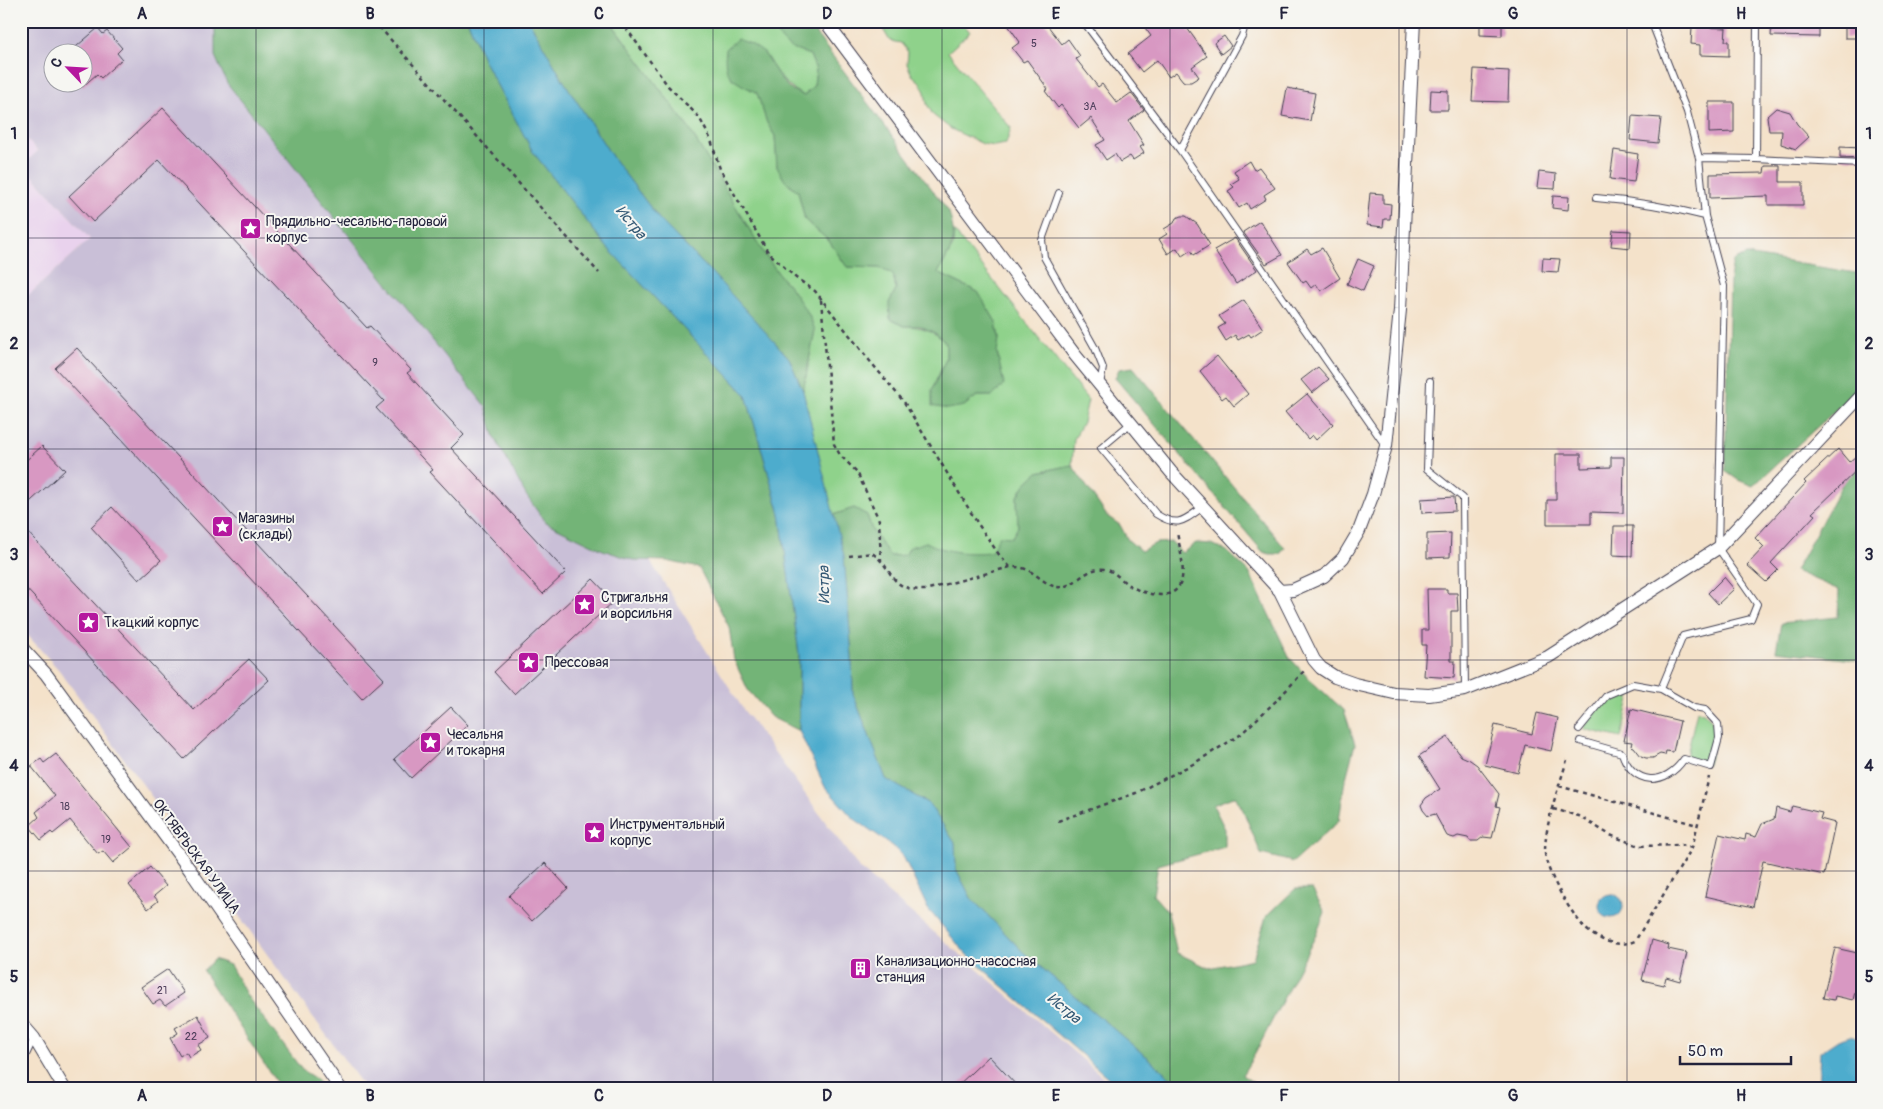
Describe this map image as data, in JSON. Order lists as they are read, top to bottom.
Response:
{
  "streets": {
    "street": ["ОКТЯБРЬСКАЯ УЛИЦА"]
  },
  "water": ["Истра"],
  "places": {
    "place": [
      "Прядильно-чесально-паровой корпус",
      "Магазины (склады)",
      "Стригальня и ворсильня",
      "Ткацкий корпус",
      "Прессовая",
      "Чесальня и токарня",
      "Инструментальный корпус"
    ],
    "building": ["Канализационно-насосная станция"]
  },
  "house_numbers": [
    "5",
    "3А",
    "9",
    "18",
    "19",
    "21",
    "22"
  ],
  "scale_bar": "50 m",
  "north": "top left",
  "grid": {
    "columns": [
      "A",
      "B",
      "C",
      "D",
      "E",
      "F",
      "G",
      "H"
    ],
    "rows": [
      "1",
      "2",
      "3",
      "4",
      "5"
    ]
  }
}
